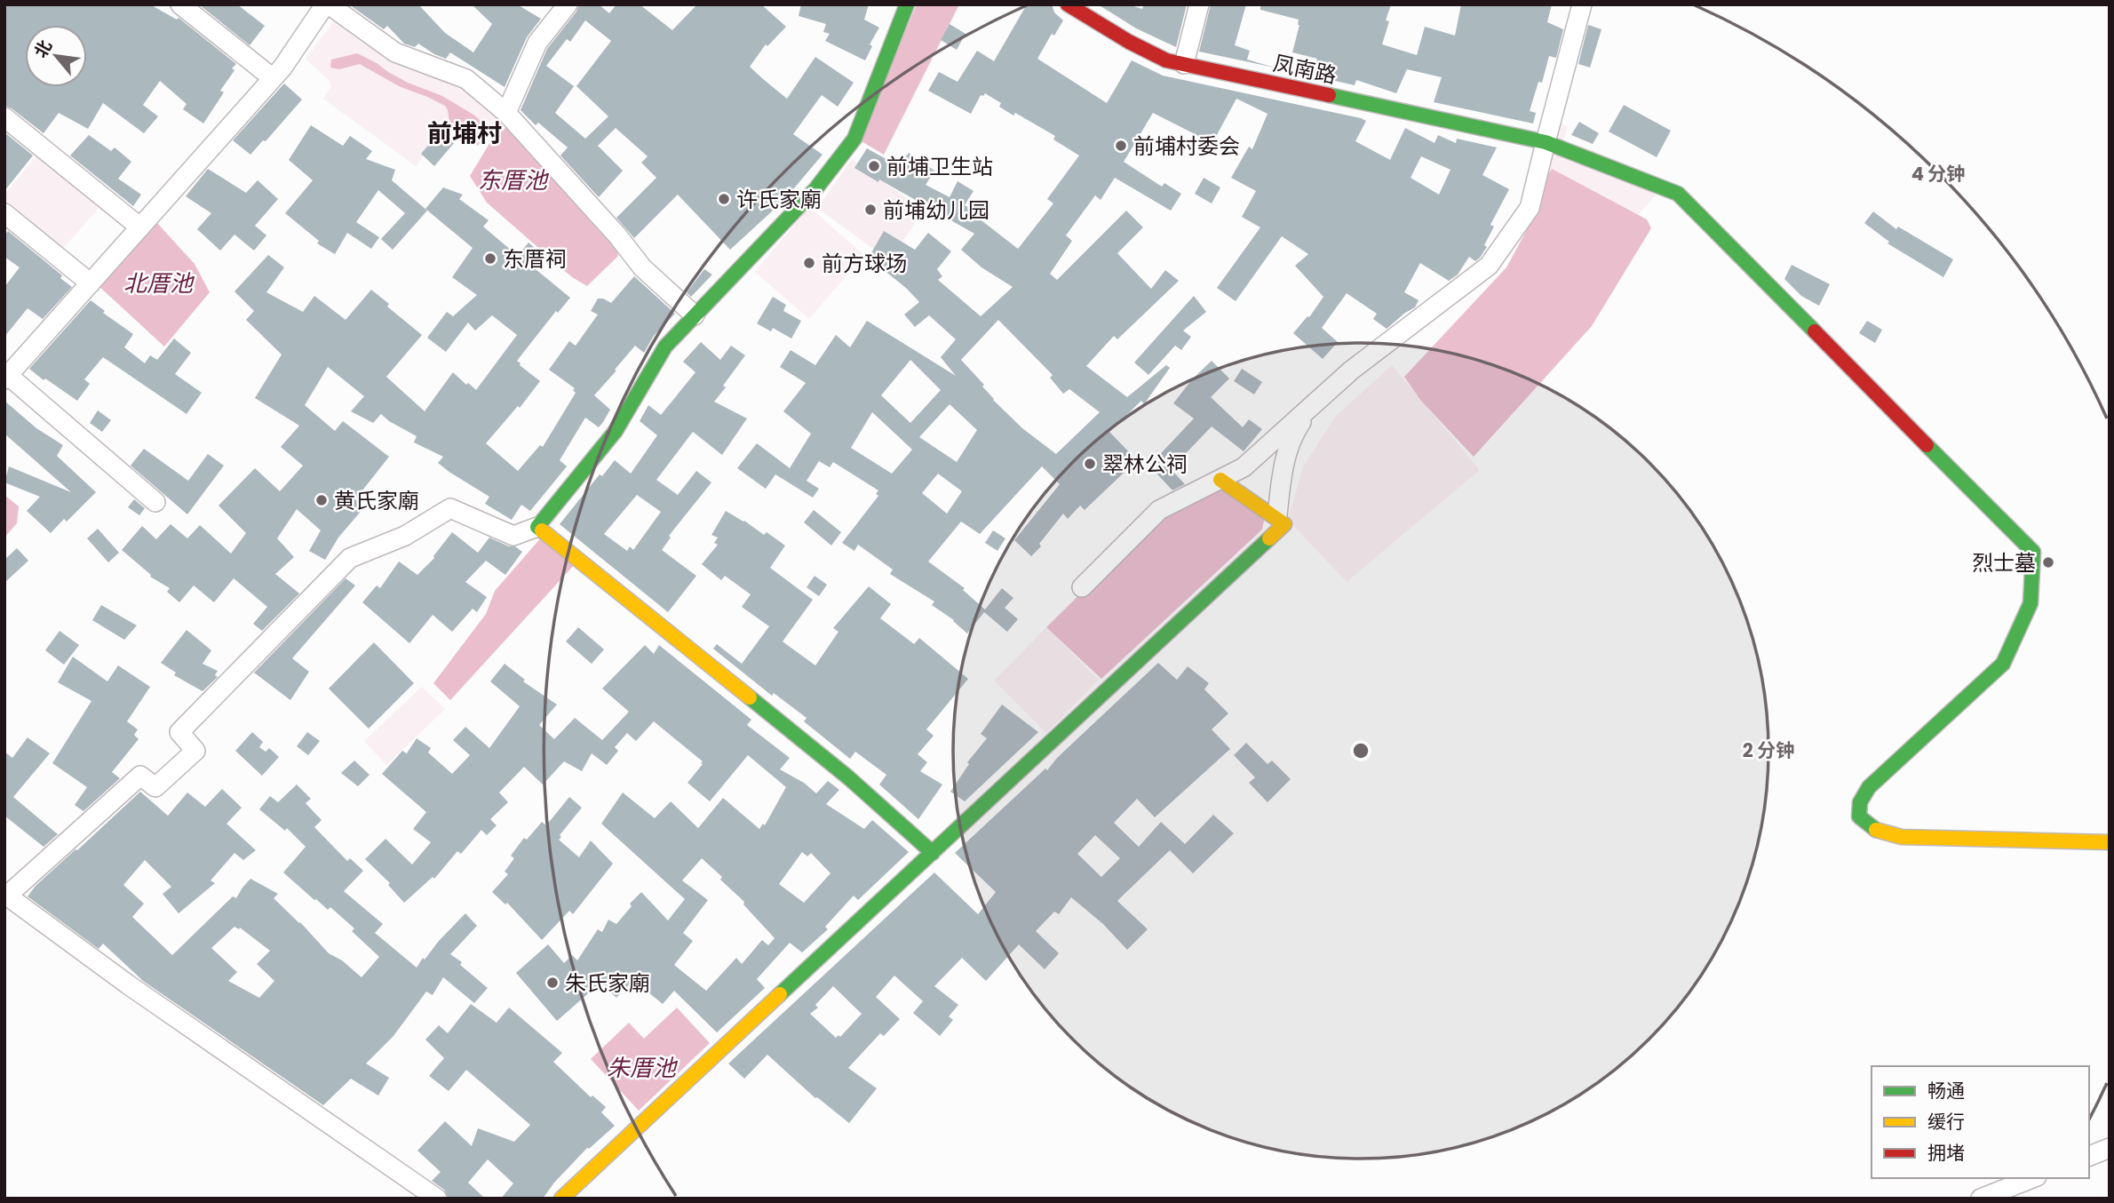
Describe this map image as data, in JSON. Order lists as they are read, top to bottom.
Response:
{
  "streets": {
    "street": ["凤南路"]
  },
  "districts": ["前埔村"],
  "water": ["东厝池", "北厝池", "朱厝池"],
  "places": [
    "前埔村委会",
    "前埔卫生站",
    "许氏家廟",
    "前埔幼儿园",
    "东厝祠",
    "前方球场",
    "翠林公祠",
    "黄氏家廟",
    "烈士墓",
    "朱氏家廟"
  ],
  "legend": ["畅通", "缓行", "拥堵"],
  "north": "top left",
  "rings": ["4 分钟", "2 分钟"]
}
